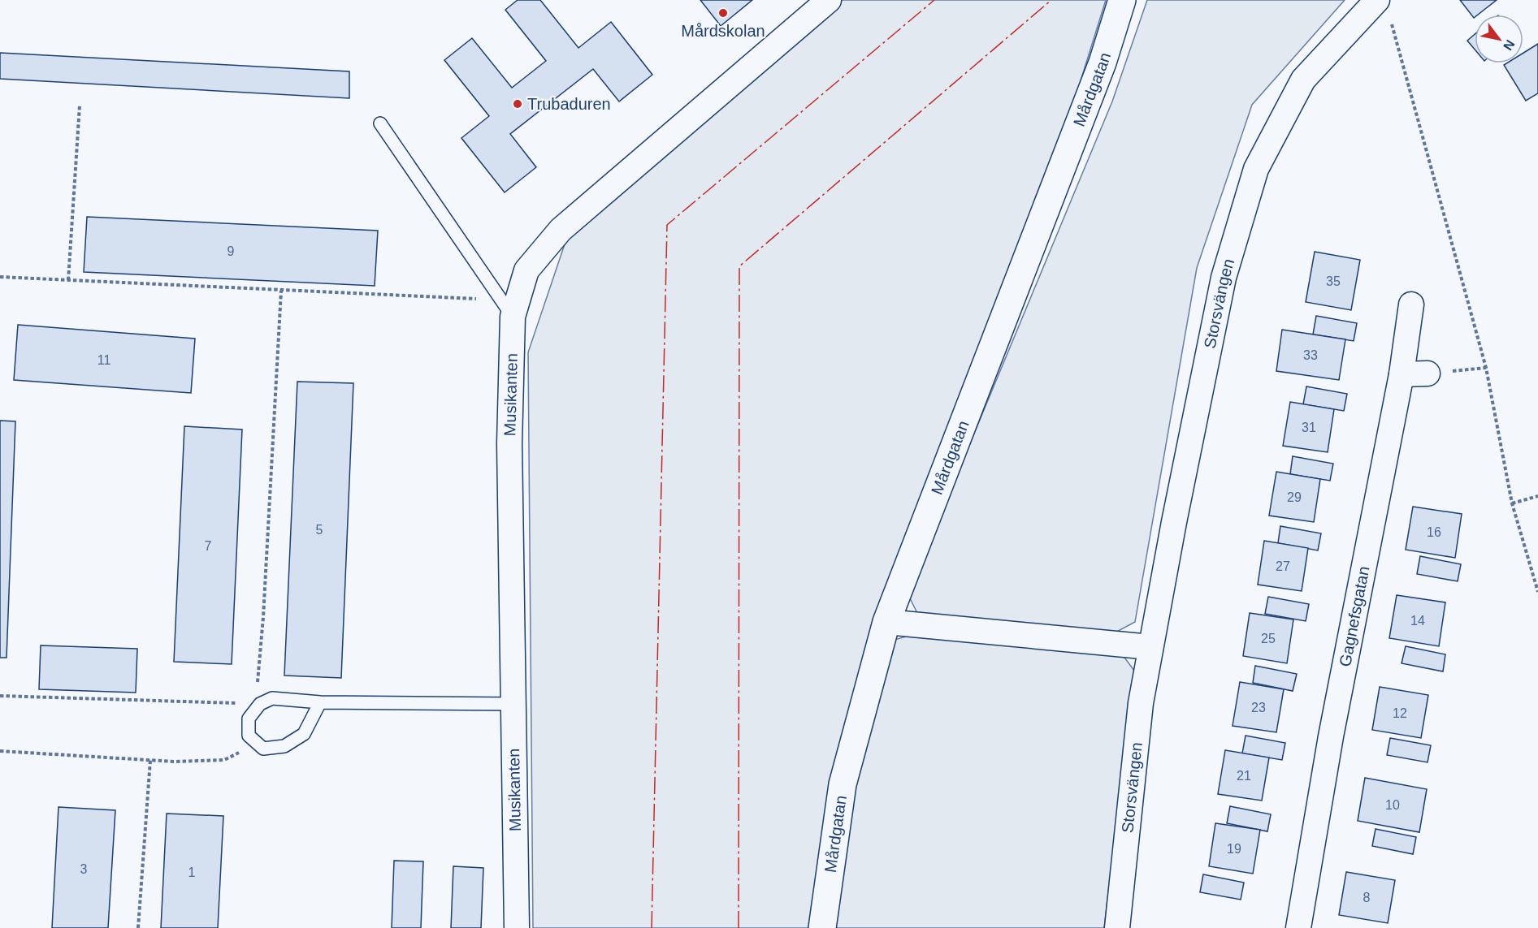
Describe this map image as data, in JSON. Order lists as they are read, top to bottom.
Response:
{
  "streets": {
    "street": [
      "Mårdgatan",
      "Storsvängen",
      "Musikanten",
      "Gagnefsgatan"
    ]
  },
  "places": ["Mårdskolan", "Trubaduren"],
  "house_numbers": [
    "9",
    "35",
    "33",
    "11",
    "31",
    "29",
    "5",
    "16",
    "7",
    "27",
    "14",
    "25",
    "23",
    "12",
    "21",
    "10",
    "19",
    "3",
    "1",
    "8"
  ],
  "north": "bottom right"
}
